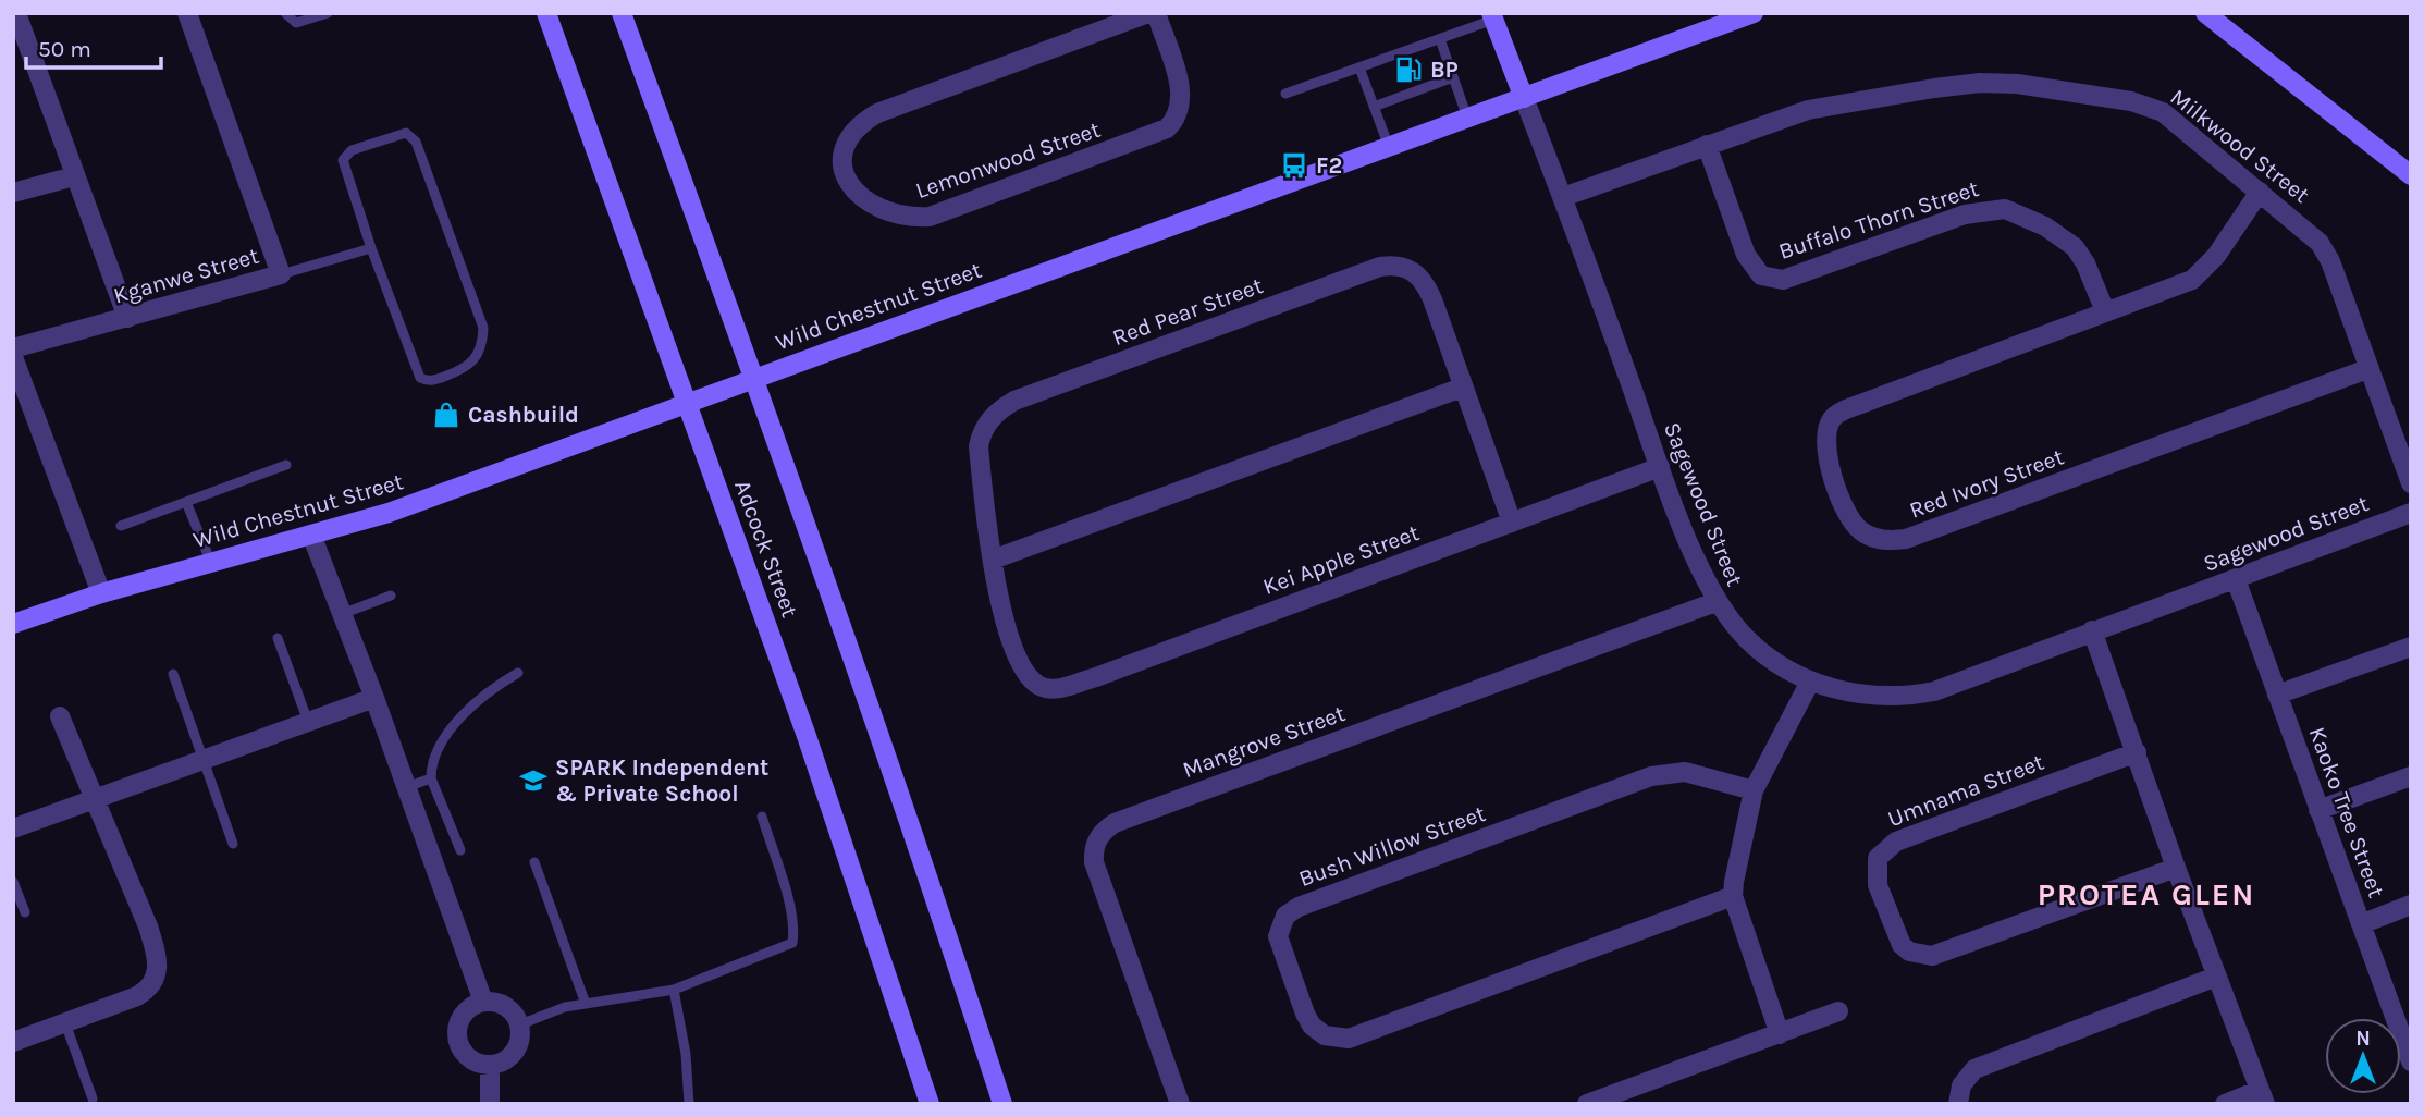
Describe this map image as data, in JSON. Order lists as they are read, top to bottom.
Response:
{
  "streets": {
    "main road": ["Wild Chestnut Street", "Sagewood Street", "Adcock Street"],
    "street": [
      "Milkwood Street",
      "Lemonwood Street",
      "Buffalo Thorn Street",
      "Kganwe Street",
      "Red Pear Street",
      "Red Ivory Street",
      "Kei Apple Street",
      "Mangrove Street",
      "Umnama Street",
      "Kaoko Tree Street",
      "Bush Willow Street"
    ]
  },
  "crossings": [
    ["Milkwood Street", "Buffalo Thorn Street"],
    ["Milkwood Street", "Red Ivory Street"],
    ["Milkwood Street", "Sagewood Street"],
    ["Buffalo Thorn Street", "Red Ivory Street"],
    ["Wild Chestnut Street", "Sagewood Street"],
    ["Wild Chestnut Street", "Adcock Street"],
    ["Red Pear Street", "Kei Apple Street"],
    ["Sagewood Street", "Kei Apple Street"],
    ["Sagewood Street", "Mangrove Street"],
    ["Sagewood Street", "Kaoko Tree Street"]
  ],
  "districts": ["PROTEA GLEN"],
  "places": {
    "fuel station": ["BP"],
    "bus stop": ["F2"],
    "shop": ["Cashbuild"],
    "school or university": ["SPARK Independent & Private School"]
  },
  "scale_bar": "50 m",
  "north": "top"
}
